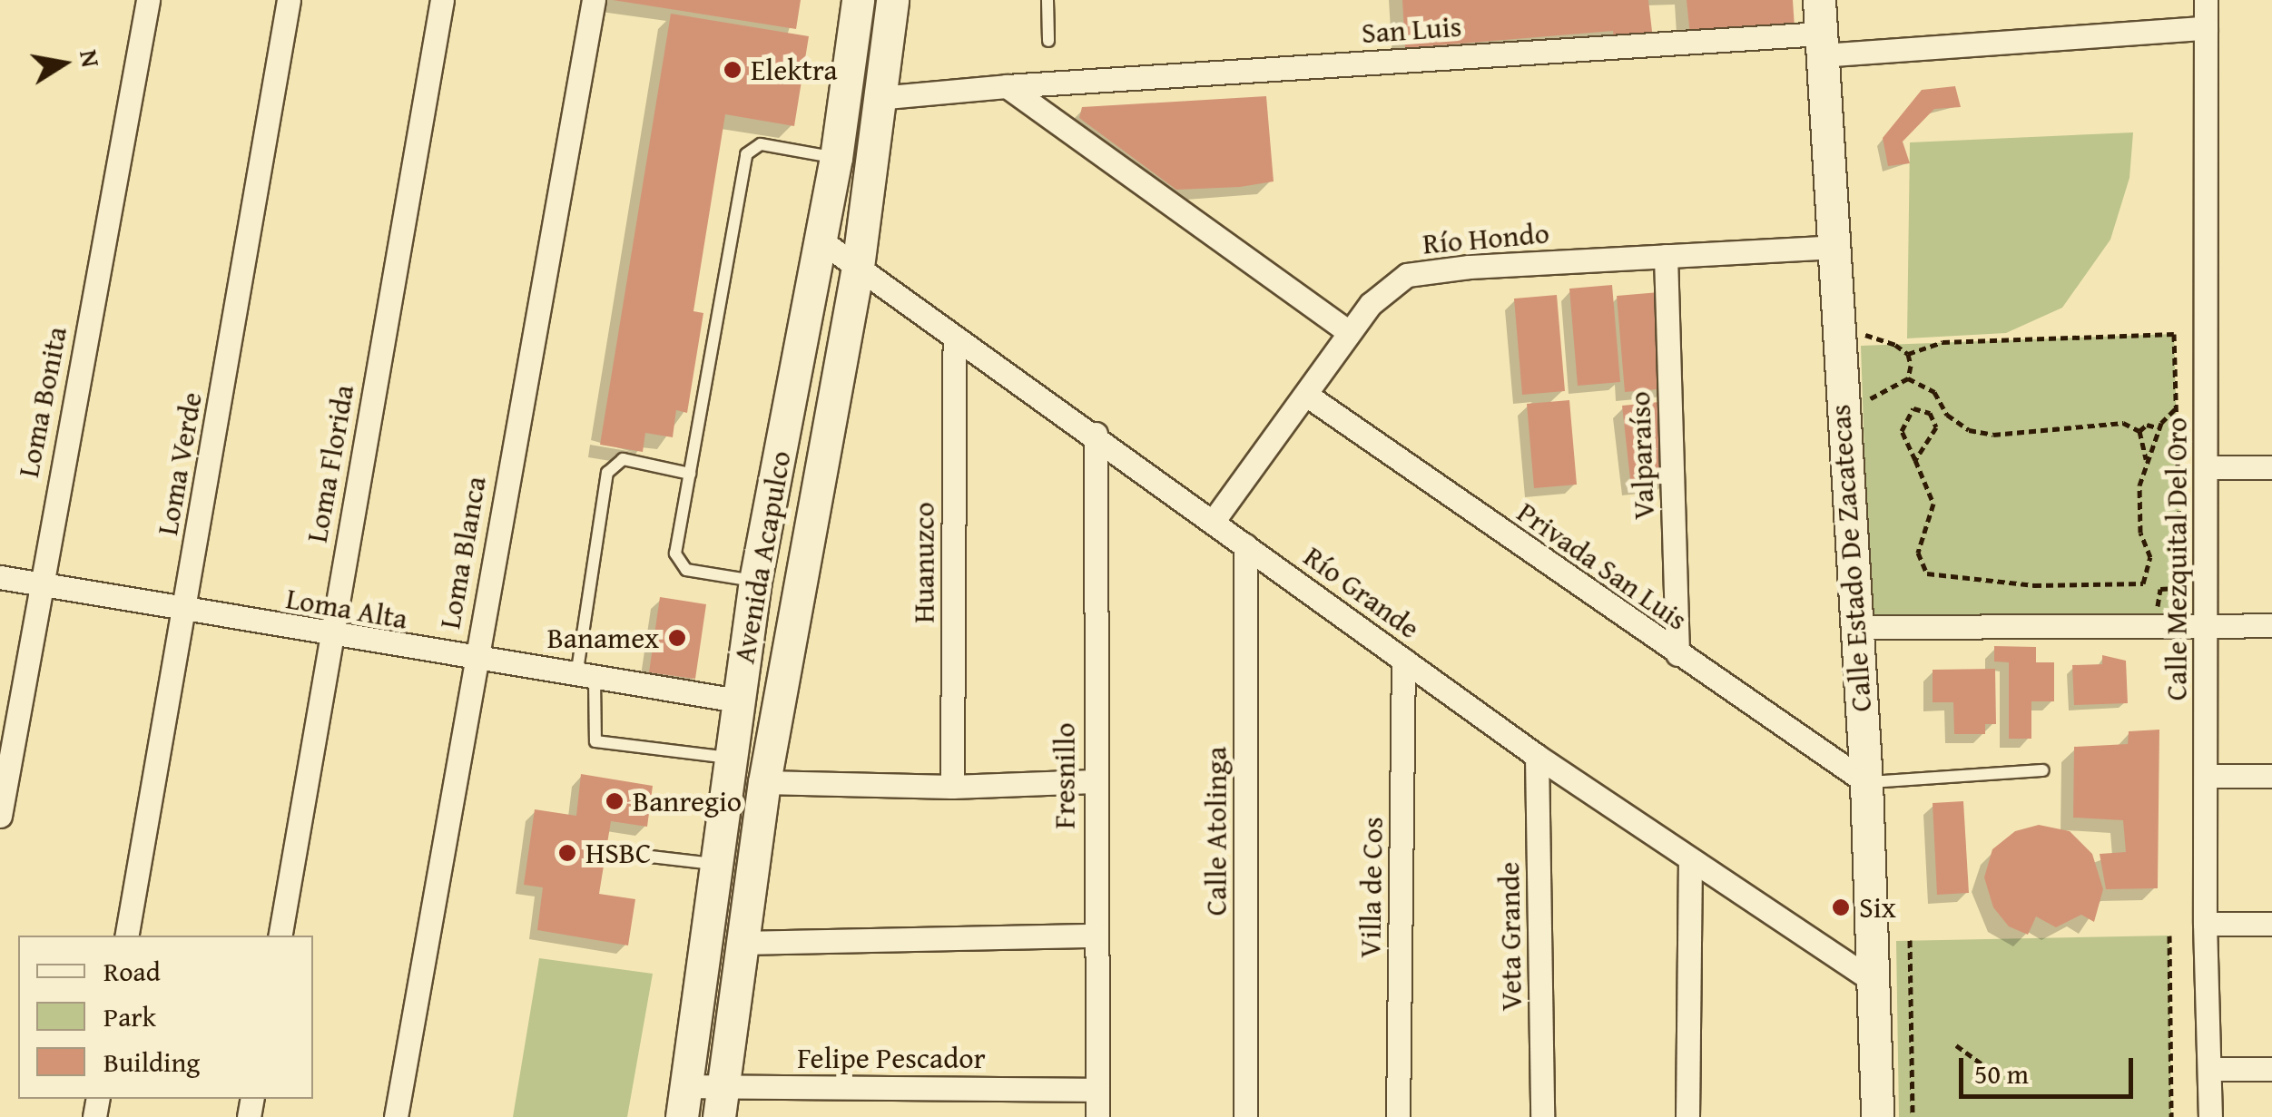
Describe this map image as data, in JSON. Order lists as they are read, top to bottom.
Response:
{
  "streets": {
    "main road": ["Avenida Acapulco", "Calle Estado De Zacatecas"],
    "street": [
      "San Luis",
      "Río Hondo",
      "Loma Bonita",
      "Valparaíso",
      "Loma Verde",
      "Loma Florida",
      "Loma Blanca",
      "Calle Mezquital Del Oro",
      "Huanuzco",
      "Privada San Luis",
      "Río Grande",
      "Loma Alta",
      "Fresnillo",
      "Calle Atolinga",
      "Villa de Cos",
      "Veta Grande",
      "Felipe Pescador"
    ]
  },
  "crossings": [
    ["San Luis", "Calle Estado De Zacatecas"],
    ["San Luis", "Calle Mezquital Del Oro"],
    ["Río Hondo", "Valparaíso"],
    ["Río Hondo", "Calle Estado De Zacatecas"],
    ["Río Hondo", "Privada San Luis"],
    ["Río Hondo", "Río Grande"],
    ["Loma Bonita", "Loma Alta"],
    ["Valparaíso", "Privada San Luis"],
    ["Loma Verde", "Loma Alta"],
    ["Loma Florida", "Loma Alta"],
    ["Loma Blanca", "Loma Alta"],
    ["Avenida Acapulco", "Río Grande"],
    ["Avenida Acapulco", "Loma Alta"],
    ["Avenida Acapulco", "Felipe Pescador"],
    ["Calle Estado De Zacatecas", "Privada San Luis"],
    ["Calle Estado De Zacatecas", "Río Grande"],
    ["Huanuzco", "Río Grande"],
    ["Río Grande", "Fresnillo"],
    ["Río Grande", "Calle Atolinga"],
    ["Río Grande", "Villa de Cos"],
    ["Río Grande", "Veta Grande"],
    ["Fresnillo", "Felipe Pescador"]
  ],
  "places": [
    "Elektra",
    "Banamex",
    "Banregio",
    "HSBC",
    "Six"
  ],
  "legend": ["Road", "Park", "Building"],
  "scale_bar": "50 m",
  "north": "right"
}
